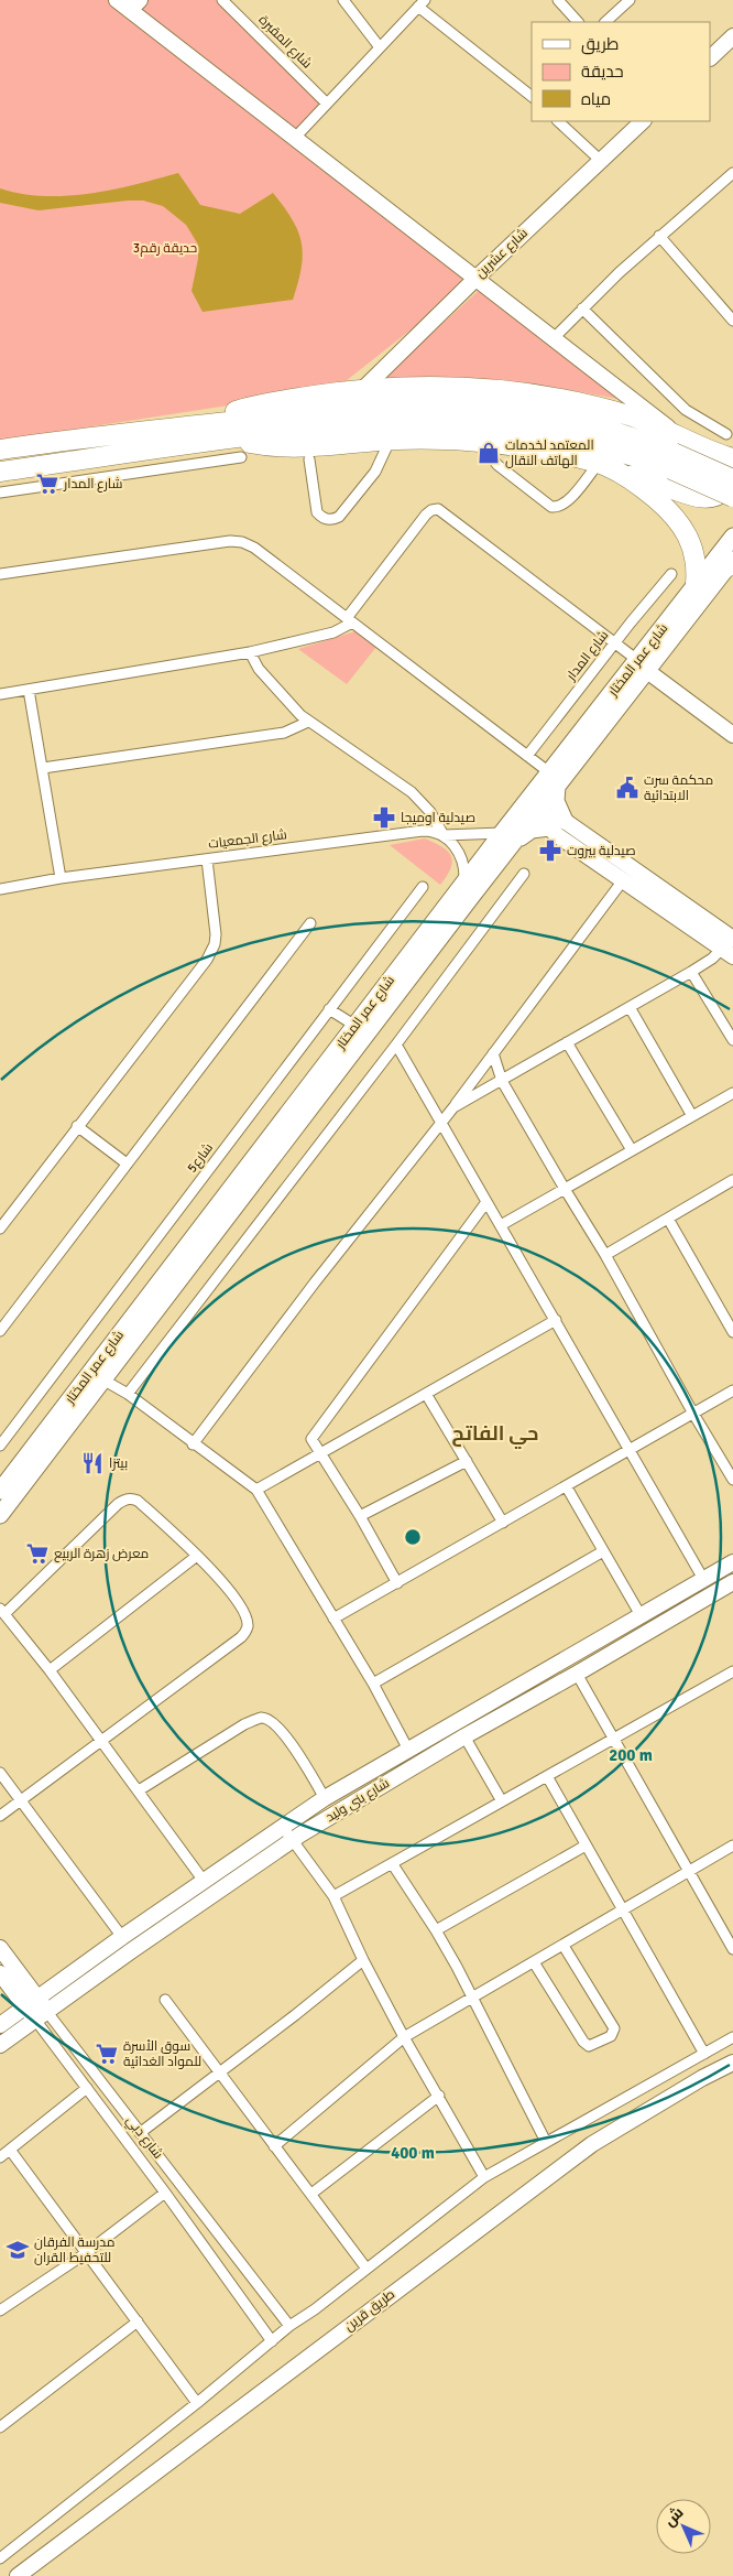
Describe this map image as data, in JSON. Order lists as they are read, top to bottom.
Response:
{
  "streets": {
    "main road": ["شارع عمر المختار"],
    "street": [
      "شارع المقبرة",
      "شارع عشرين",
      "شارع المدار",
      "شارع الجمعيات",
      "شارع5",
      "شارع بني وليد",
      "شارع دبي",
      "طريق قرين"
    ]
  },
  "crossings": [
    ["شارع عمر المختار", "شارع الجمعيات"],
    ["شارع بني وليد", "شارع دبي"]
  ],
  "districts": ["حي الفاتح"],
  "parks": ["حديقة رقم3"],
  "places": {
    "shop": ["المعتمد لخدمات الهاتف النقال"],
    "supermarket": ["شارع المدار", "معرض زهرة الربيع", "سوق الأسرة للمواد الغدائية"],
    "public building": ["محكمة سرت الابتدائية"],
    "pharmacy": ["صيدلية اوميجا", "صيدلية بيروت"],
    "restaurant": ["بيتزا"],
    "school or university": ["مدرسة الفرقان للتحفيط القران"]
  },
  "legend": ["طريق", "حديقة", "مياه"],
  "north": "top left",
  "rings": ["200 m", "400 m"]
}
